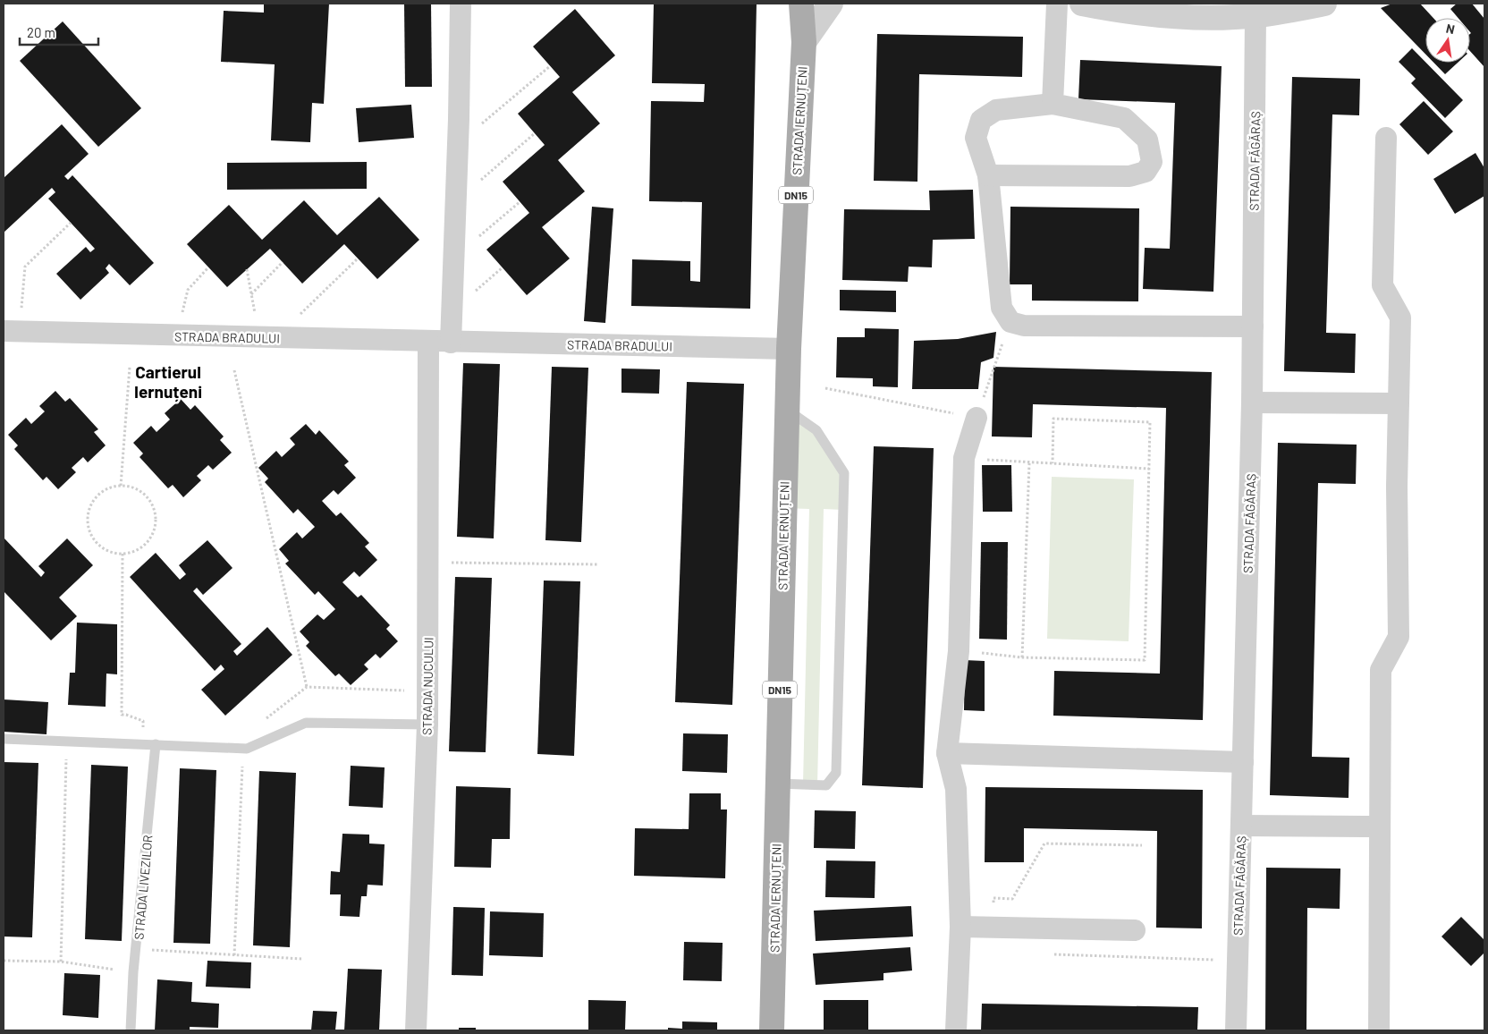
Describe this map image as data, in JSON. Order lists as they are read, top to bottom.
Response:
{
  "streets": {
    "main road": ["STRADA IERNUȚENI", "DN15"],
    "street": ["STRADA FĂGĂRAȘ", "STRADA BRADULUI", "STRADA NUCULUI"],
    "lane": ["STRADA LIVEZILOR"]
  },
  "crossings": [
    ["STRADA IERNUȚENI", "STRADA BRADULUI"],
    ["STRADA BRADULUI", "STRADA NUCULUI"]
  ],
  "districts": ["Cartierul Iernuțeni"],
  "scale_bar": "20 m",
  "north": "top"
}
